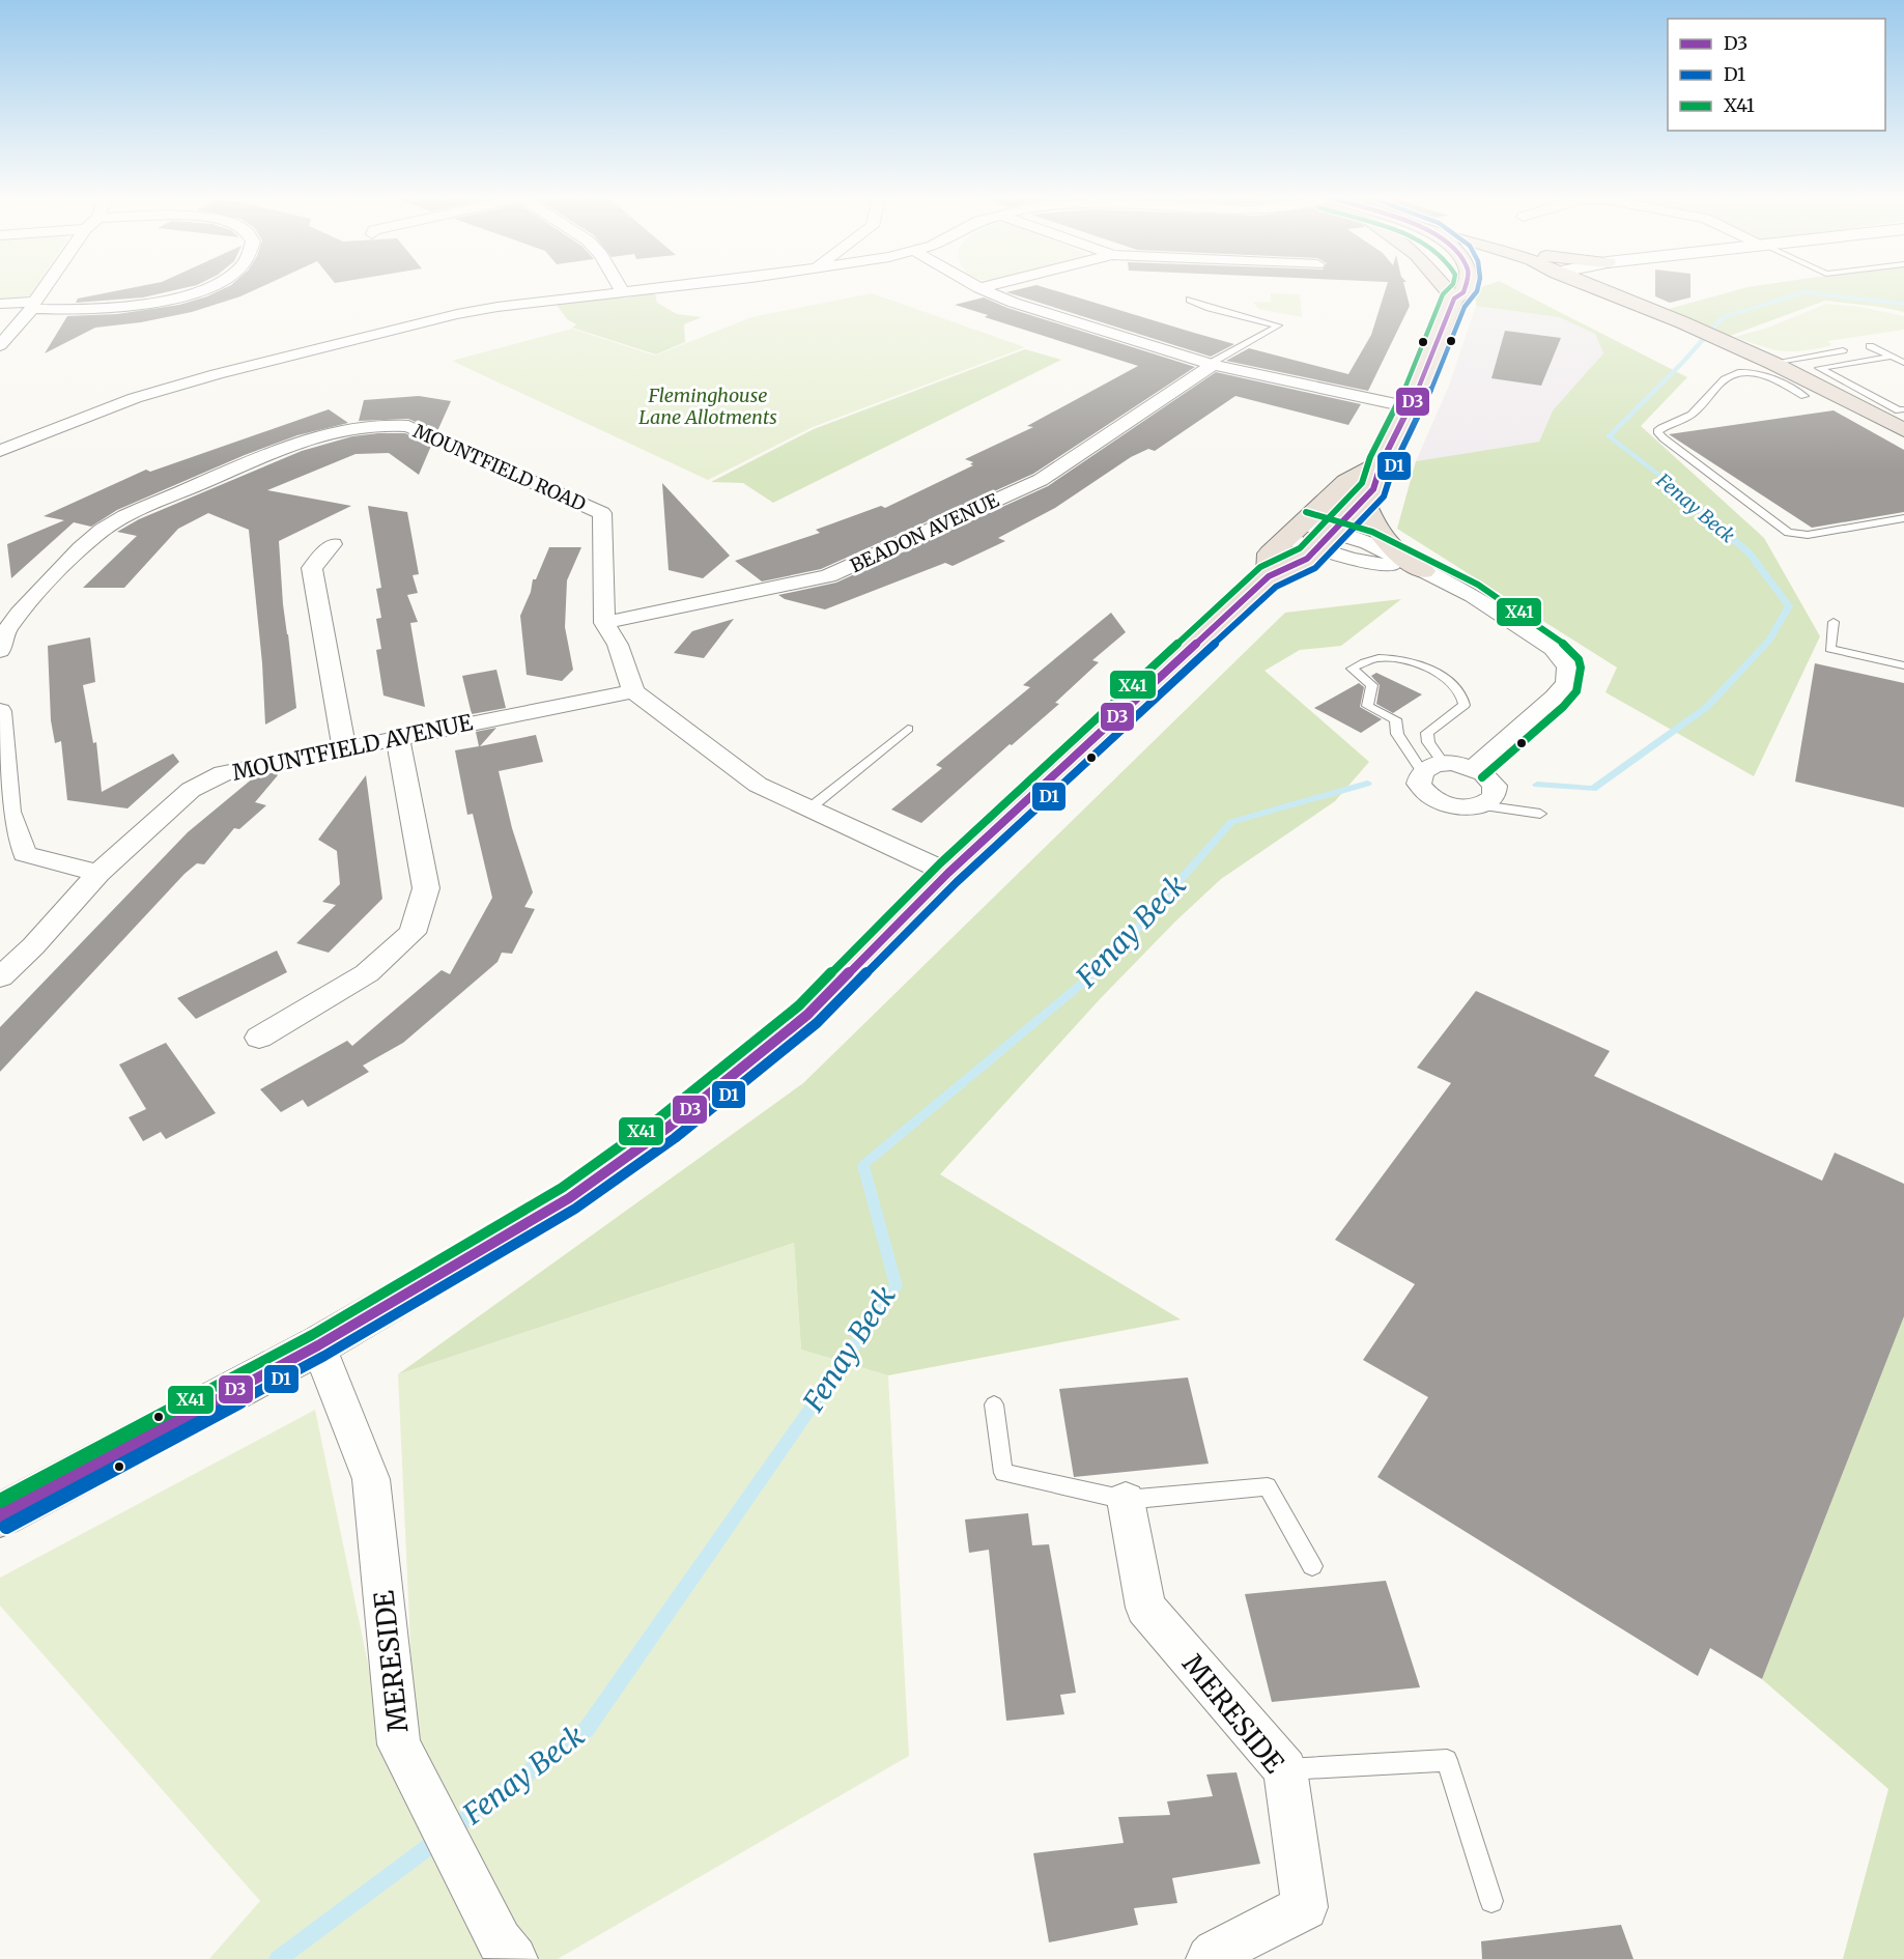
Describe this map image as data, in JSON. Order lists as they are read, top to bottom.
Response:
{
  "streets": {
    "street": [
      "MOUNTFIELD ROAD",
      "BEADON AVENUE",
      "MOUNTFIELD AVENUE",
      "MERESIDE"
    ]
  },
  "crossings": [
    ["MOUNTFIELD ROAD", "BEADON AVENUE"],
    ["MOUNTFIELD ROAD", "MOUNTFIELD AVENUE"]
  ],
  "water": ["Fenay Beck"],
  "parks": ["Fleminghouse Lane Allotments"],
  "lines": ["transit line D3", "transit line D1", "transit line X41"],
  "legend": ["D3", "D1", "X41"]
}
